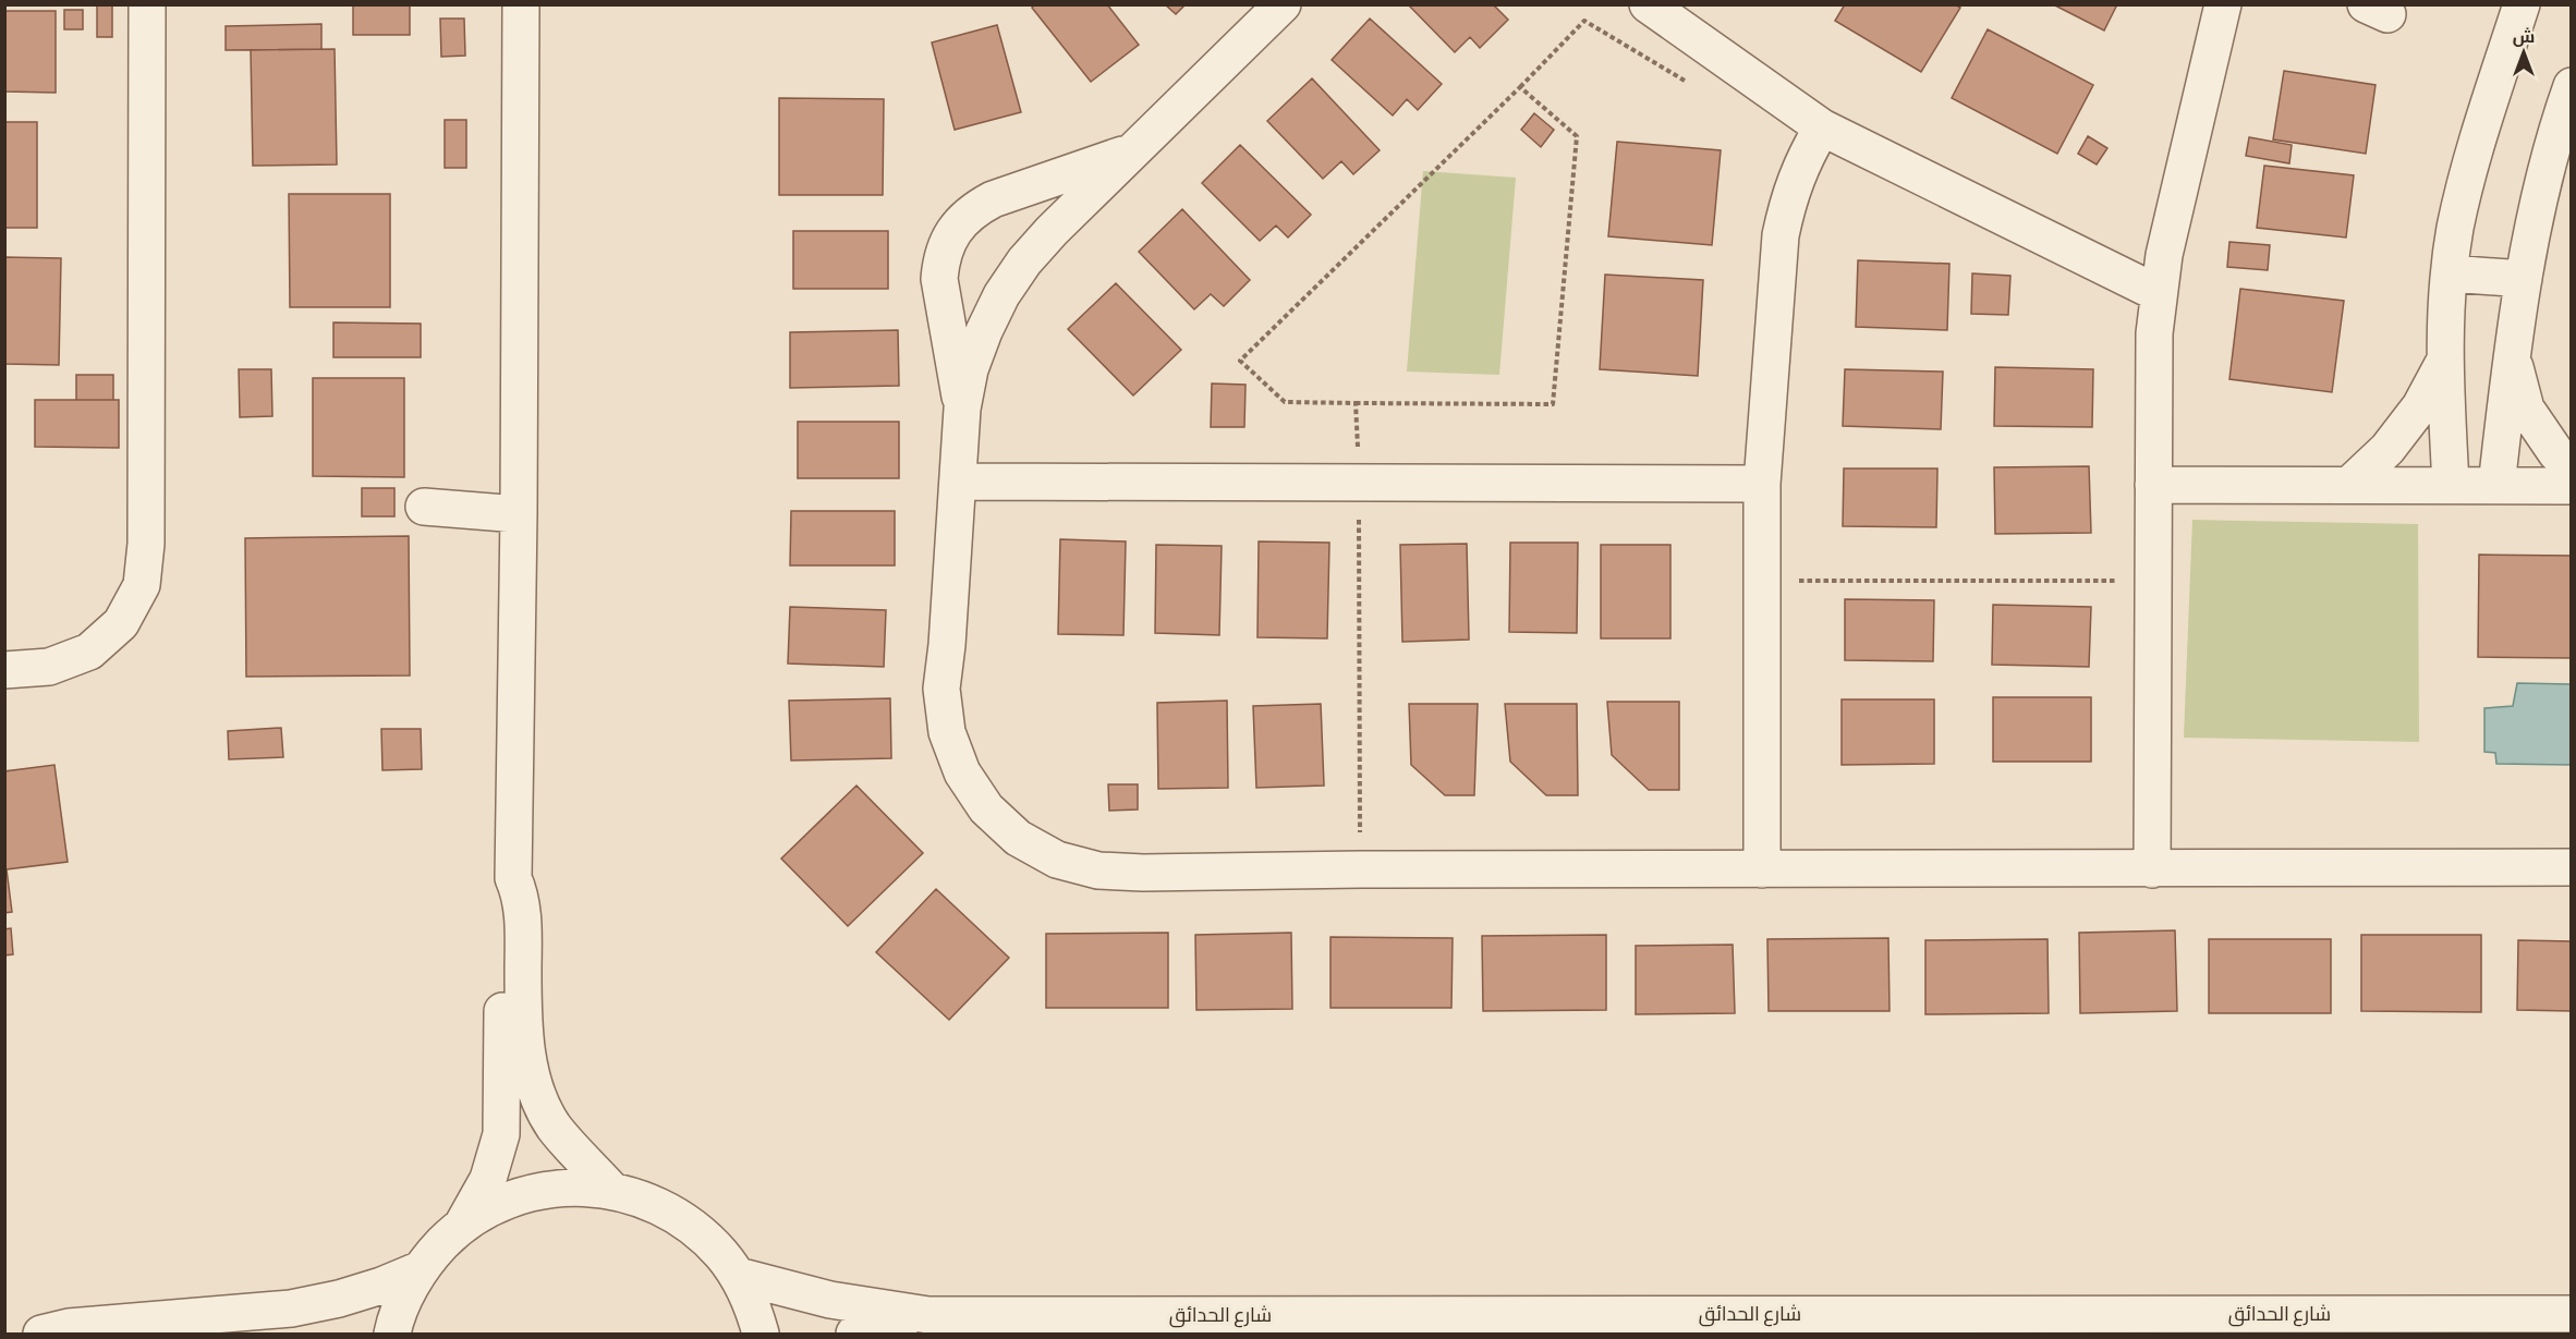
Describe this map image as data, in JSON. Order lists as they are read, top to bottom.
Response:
{
  "streets": {
    "street": ["شارع الحدائق"]
  },
  "north": "top"
}
